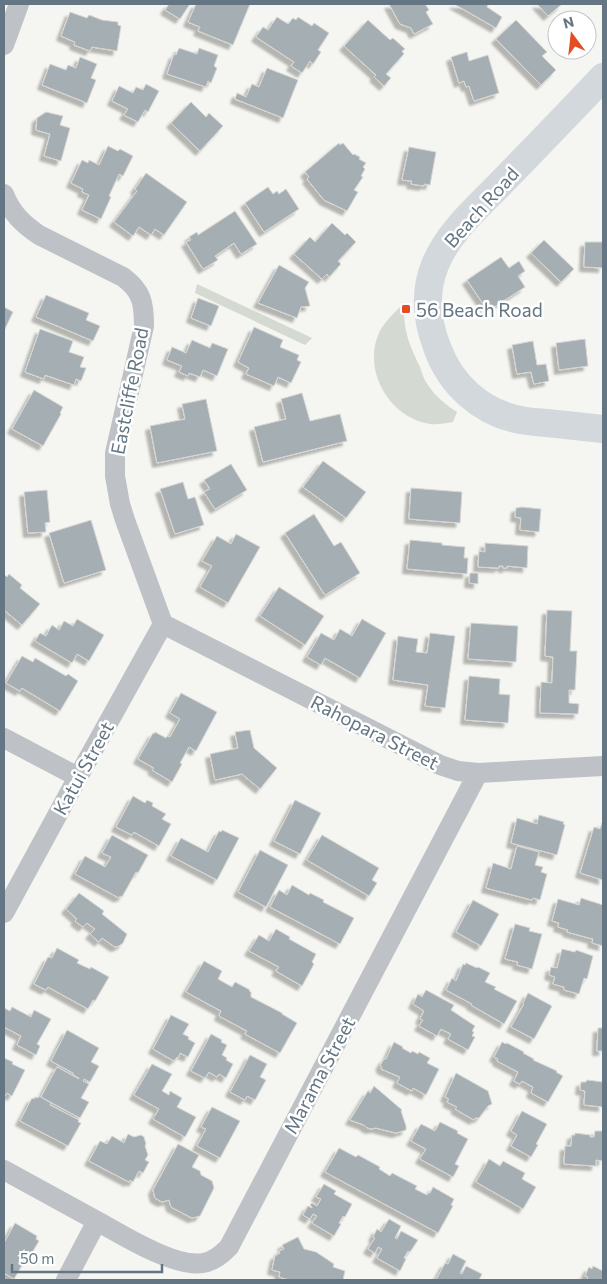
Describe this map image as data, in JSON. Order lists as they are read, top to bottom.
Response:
{
  "streets": {
    "main road": ["Beach Road"],
    "street": [
      "Eastcliffe Road",
      "Rahopara Street",
      "Katui Street",
      "Marama Street"
    ]
  },
  "crossings": [
    ["Eastcliffe Road", "Rahopara Street"],
    ["Eastcliffe Road", "Katui Street"],
    ["Rahopara Street", "Katui Street"],
    ["Rahopara Street", "Marama Street"]
  ],
  "places": {
    "transit": ["56 Beach Road"]
  },
  "scale_bar": "50 m",
  "north": "top"
}
